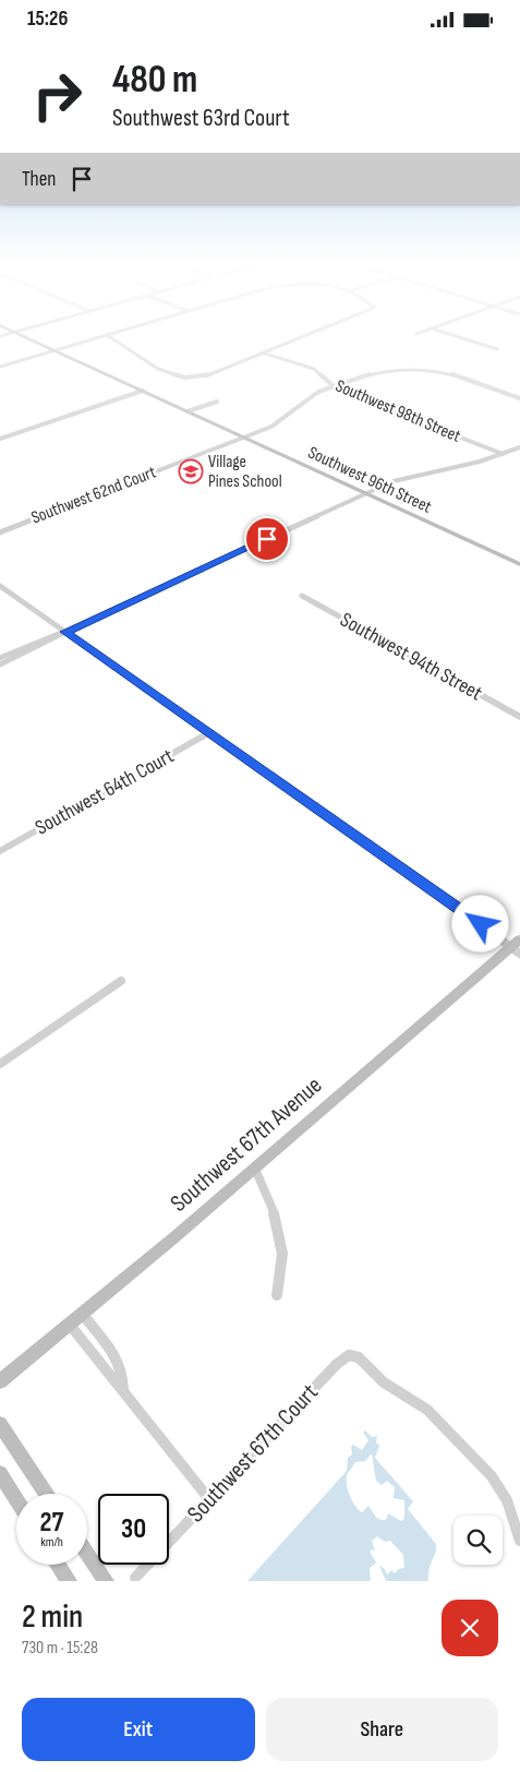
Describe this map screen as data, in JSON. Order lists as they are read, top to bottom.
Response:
{
  "streets": {
    "street": [
      "Southwest 98th Street",
      "Southwest 96th Street",
      "Southwest 62nd Court",
      "Southwest 94th Street",
      "Southwest 64th Court",
      "Southwest 67th Avenue",
      "Southwest 67th Court"
    ]
  },
  "crossings": [
    ["Southwest 98th Street", "Southwest 62nd Court"],
    ["Southwest 96th Street", "Southwest 62nd Court"]
  ],
  "places": {
    "school or university": ["Village Pines School"]
  },
  "page": {
    "status": "15:26",
    "turn": ["480 m", "Southwest 63rd Court"],
    "then": "Then",
    "speed": "27 km/h",
    "limit": "30",
    "heading": ["2 min", "730 m · 15:28"],
    "buttons": ["Exit", "Share"]
  }
}
